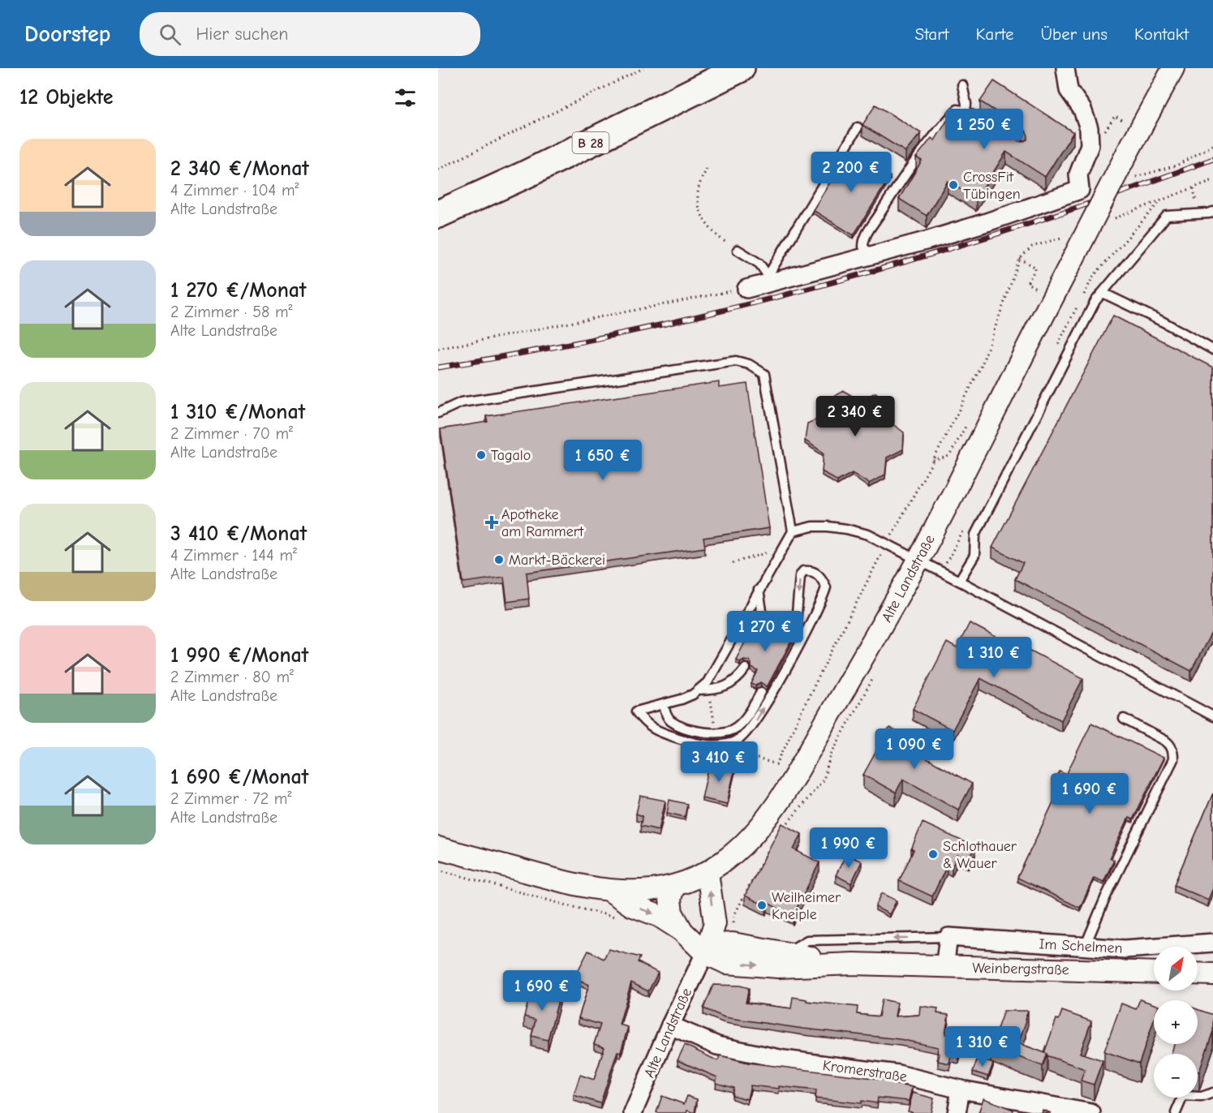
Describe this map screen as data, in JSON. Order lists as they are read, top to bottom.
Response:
{
  "streets": {
    "main road": ["B 28"],
    "street": [
      "Alte Landstraße",
      "Im Schelmen",
      "Weinbergstraße",
      "Kromerstraße"
    ]
  },
  "crossings": [
    ["Alte Landstraße", "Kromerstraße"]
  ],
  "places": {
    "other": [
      "CrossFit Tübingen",
      "Tagalo",
      "Markt-Bäckerei",
      "Schlothauer & Wauer",
      "Weilheimer Kneiple"
    ],
    "health": ["Apotheke am Rammert"]
  },
  "north": "top right",
  "page": {
    "header": "Doorstep",
    "search": "Hier suchen",
    "nav": [
      "Start",
      "Karte",
      "Über uns",
      "Kontakt"
    ],
    "heading": "12 Objekte",
    "price": [
      "1 250 €",
      "2 200 €",
      "2 340 €",
      "1 650 €",
      "1 270 €",
      "1 310 €",
      "1 090 €",
      "3 410 €",
      "1 690 €",
      "1 990 €",
      "1 690 €",
      "1 310 €"
    ],
    "list": [
      {
        "name": "2 340 €/Monat",
        "note": "4 Zimmer · 104 m² · Alte Landstraße"
      },
      {
        "name": "1 270 €/Monat",
        "note": "2 Zimmer · 58 m² · Alte Landstraße"
      },
      {
        "name": "1 310 €/Monat",
        "note": "2 Zimmer · 70 m² · Alte Landstraße"
      },
      {
        "name": "3 410 €/Monat",
        "note": "4 Zimmer · 144 m² · Alte Landstraße"
      },
      {
        "name": "1 990 €/Monat",
        "note": "2 Zimmer · 80 m² · Alte Landstraße"
      },
      {
        "name": "1 690 €/Monat",
        "note": "2 Zimmer · 72 m² · Alte Landstraße"
      }
    ],
    "map_buttons": ["+", "−"]
  }
}
